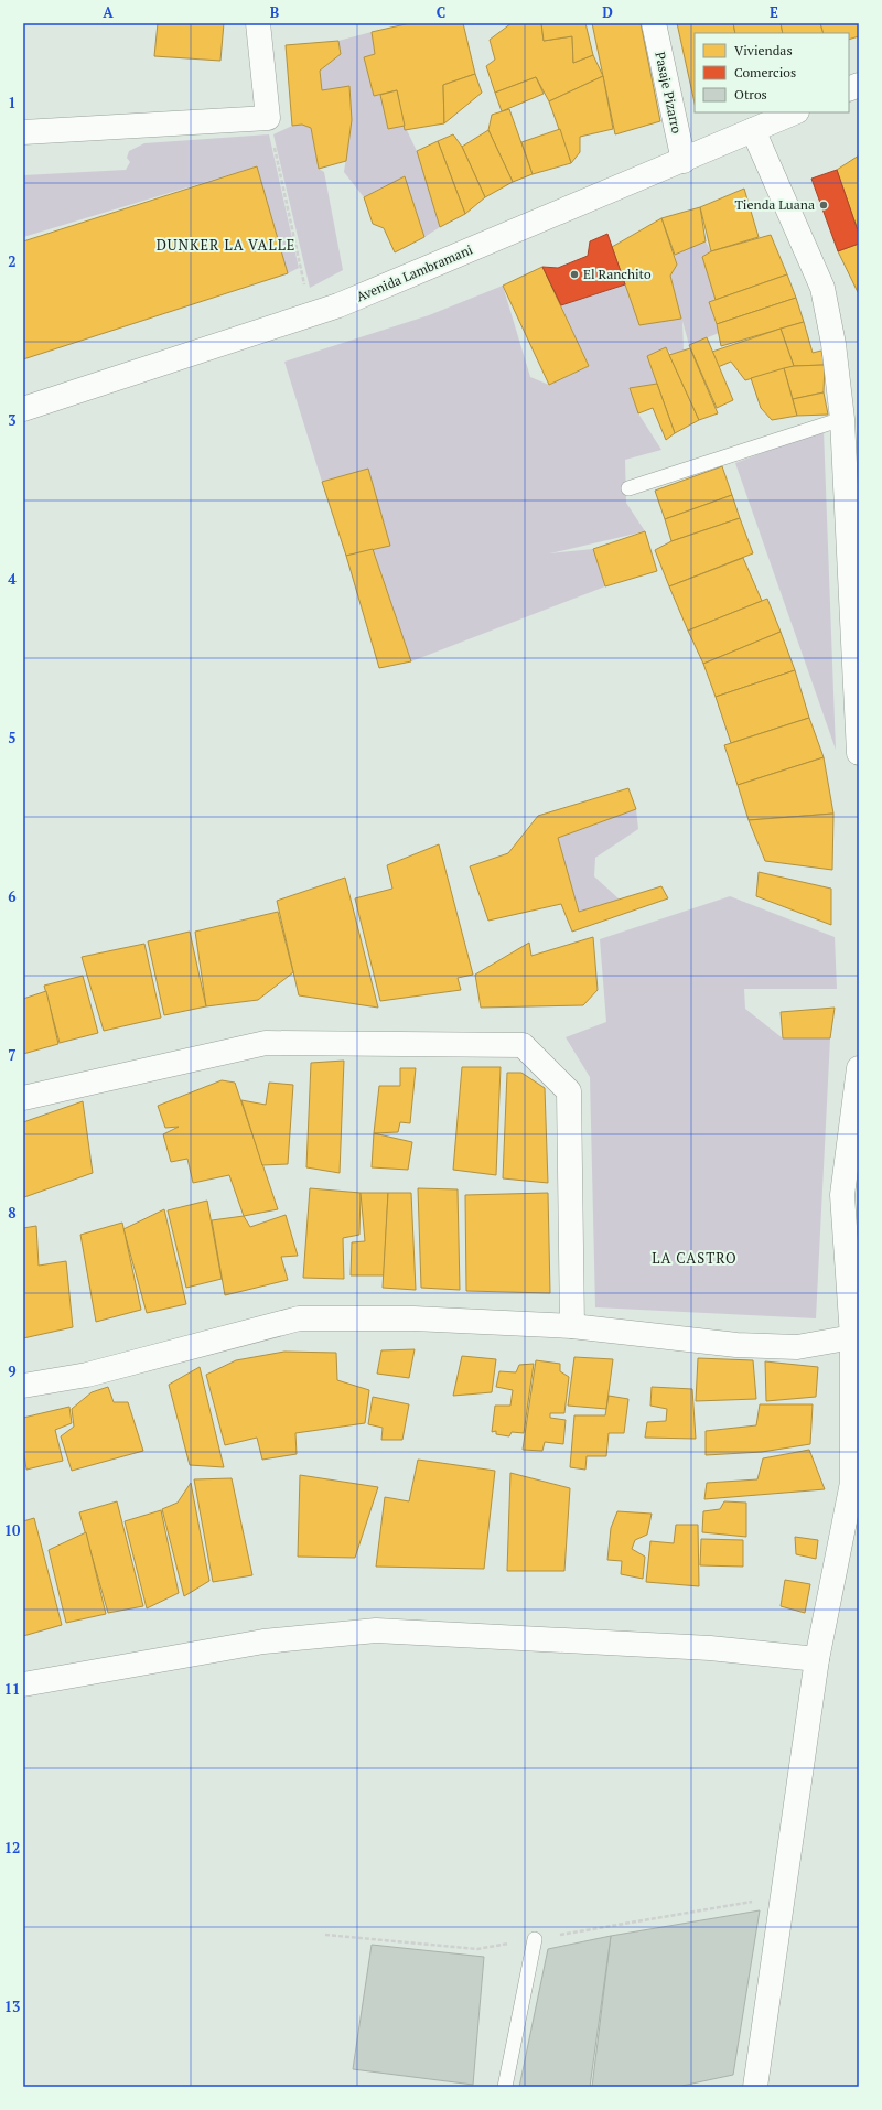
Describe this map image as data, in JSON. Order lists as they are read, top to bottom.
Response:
{
  "streets": {
    "street": ["Pasaje Pizarro", "Avenida Lambramani"]
  },
  "crossings": [
    ["Pasaje Pizarro", "Avenida Lambramani"]
  ],
  "districts": ["DUNKER LA VALLE", "LA CASTRO"],
  "places": ["Tienda Luana", "El Ranchito"],
  "legend": ["Viviendas", "Comercios", "Otros"],
  "grid": {
    "columns": [
      "A",
      "B",
      "C",
      "D",
      "E"
    ],
    "rows": [
      "1",
      "2",
      "3",
      "4",
      "5",
      "6",
      "7",
      "8",
      "9",
      "10",
      "11",
      "12",
      "13"
    ]
  }
}
